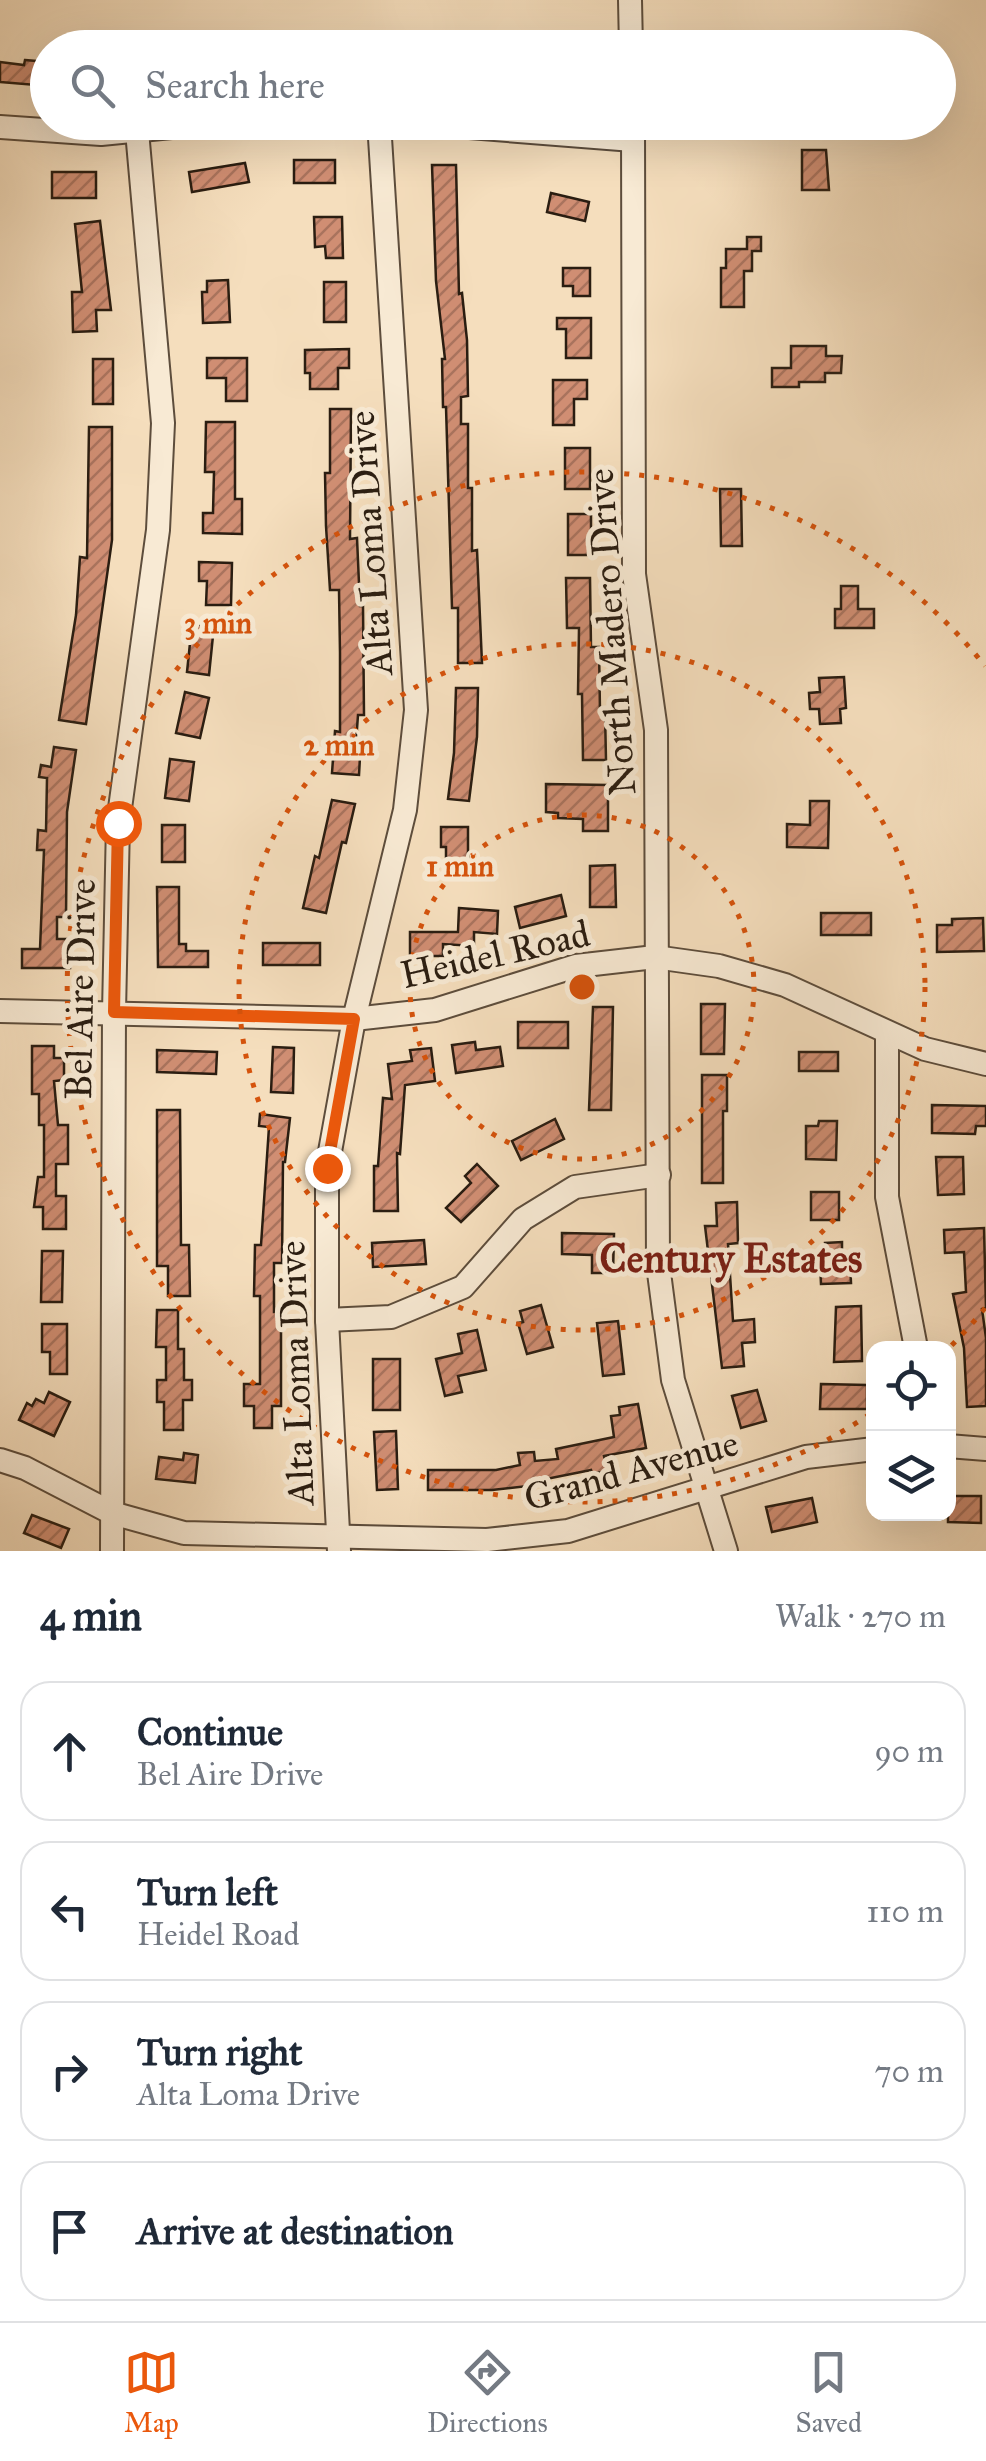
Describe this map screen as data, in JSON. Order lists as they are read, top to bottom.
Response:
{
  "streets": {
    "street": [
      "Alta Loma Drive",
      "North Madero Drive",
      "Heidel Road",
      "Bel Aire Drive",
      "Grand Avenue"
    ]
  },
  "crossings": [
    ["Alta Loma Drive", "Heidel Road"],
    ["Alta Loma Drive", "Grand Avenue"],
    ["North Madero Drive", "Heidel Road"],
    ["North Madero Drive", "Grand Avenue"],
    ["Heidel Road", "Bel Aire Drive"],
    ["Bel Aire Drive", "Grand Avenue"]
  ],
  "districts": ["Century Estates"],
  "page": {
    "search": "Search here",
    "heading": ["4 min", "Walk · 270 m"],
    "list": [
      ["Continue", "Bel Aire Drive", "90 m"],
      ["Turn left", "Heidel Road", "110 m"],
      ["Turn right", "Alta Loma Drive", "70 m"],
      "Arrive at destination"
    ],
    "nav": ["Map", "Directions", "Saved"]
  },
  "rings": ["3 min", "2 min", "1 min"]
}
